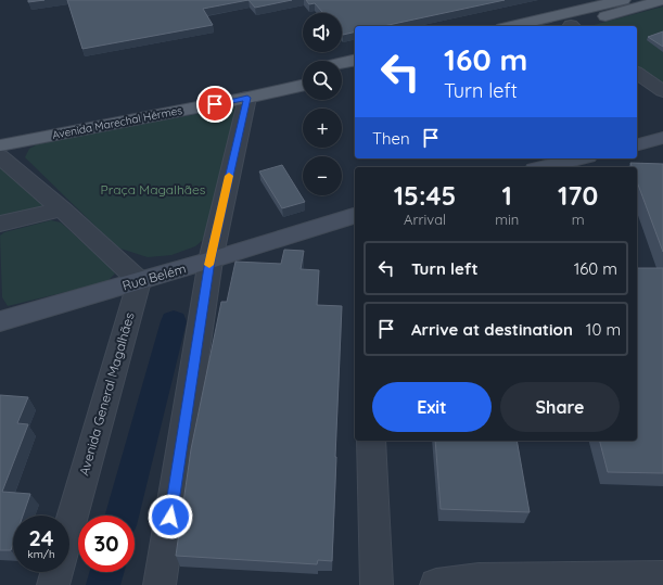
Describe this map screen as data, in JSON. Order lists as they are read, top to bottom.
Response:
{
  "streets": {
    "main road": ["Avenida Marechal Hérmes"],
    "street": ["Rua Belém", "Avenida General Magalhães"]
  },
  "crossings": [
    ["Rua Belém", "Avenida General Magalhães"]
  ],
  "parks": ["Praça Magalhães"],
  "page": {
    "map_buttons": ["+", "−"],
    "turn": ["160 m", "Turn left"],
    "then": "Then",
    "eta": [
      "15:45",
      "Arrival",
      "1",
      "min",
      "170",
      "m"
    ],
    "list": [
      {
        "name": "Turn left",
        "value": "160 m"
      },
      {
        "name": "Arrive at destination",
        "value": "10 m"
      }
    ],
    "buttons": ["Exit", "Share"],
    "speed": "24 km/h",
    "limit": "30"
  }
}
